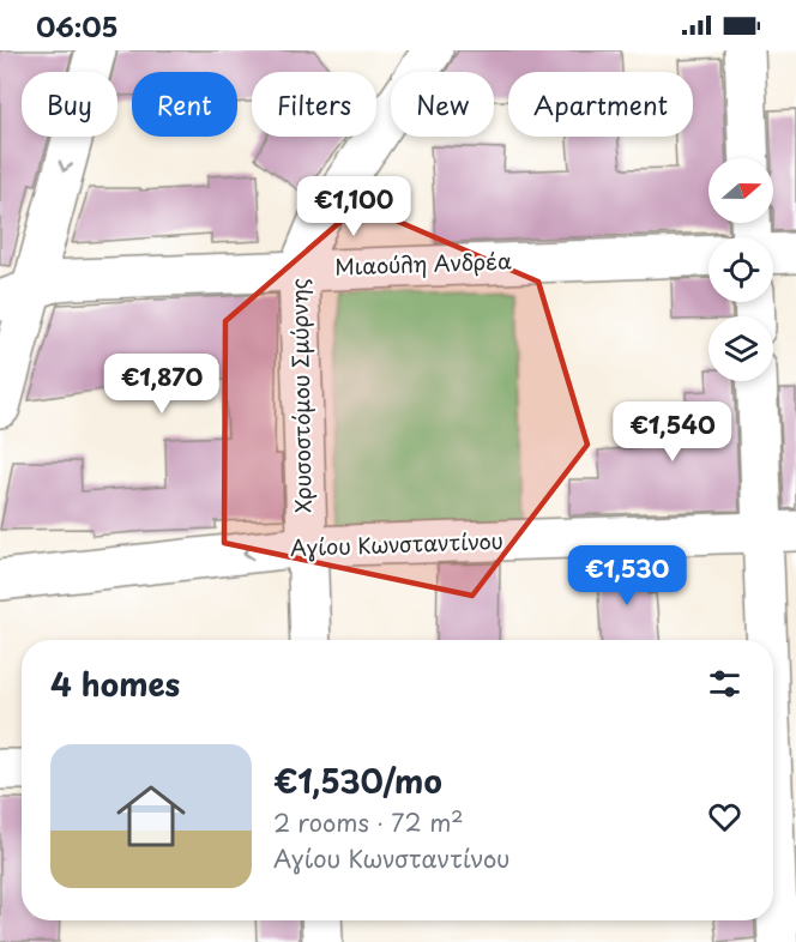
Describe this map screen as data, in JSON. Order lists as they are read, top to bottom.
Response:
{
  "streets": {
    "street": ["Μιαούλη Ανδρέα", "Χρυσοστόμου Σμύρνης", "Αγίου Κωνσταντίνου"]
  },
  "crossings": [
    ["Μιαούλη Ανδρέα", "Χρυσοστόμου Σμύρνης"],
    ["Χρυσοστόμου Σμύρνης", "Αγίου Κωνσταντίνου"]
  ],
  "one_way": ["Αγίου Κωνσταντίνου"],
  "north": "right",
  "page": {
    "status": "06:05",
    "chip": [
      "Buy",
      "Rent",
      "Filters",
      "New",
      "Apartment"
    ],
    "price": [
      "€1,100",
      "€1,870",
      "€1,540",
      "€1,530"
    ],
    "heading": "4 homes",
    "list": [
      {
        "name": "€1,530/mo",
        "note": "2 rooms · 72 m² · Αγίου Κωνσταντίνου"
      }
    ]
  }
}
